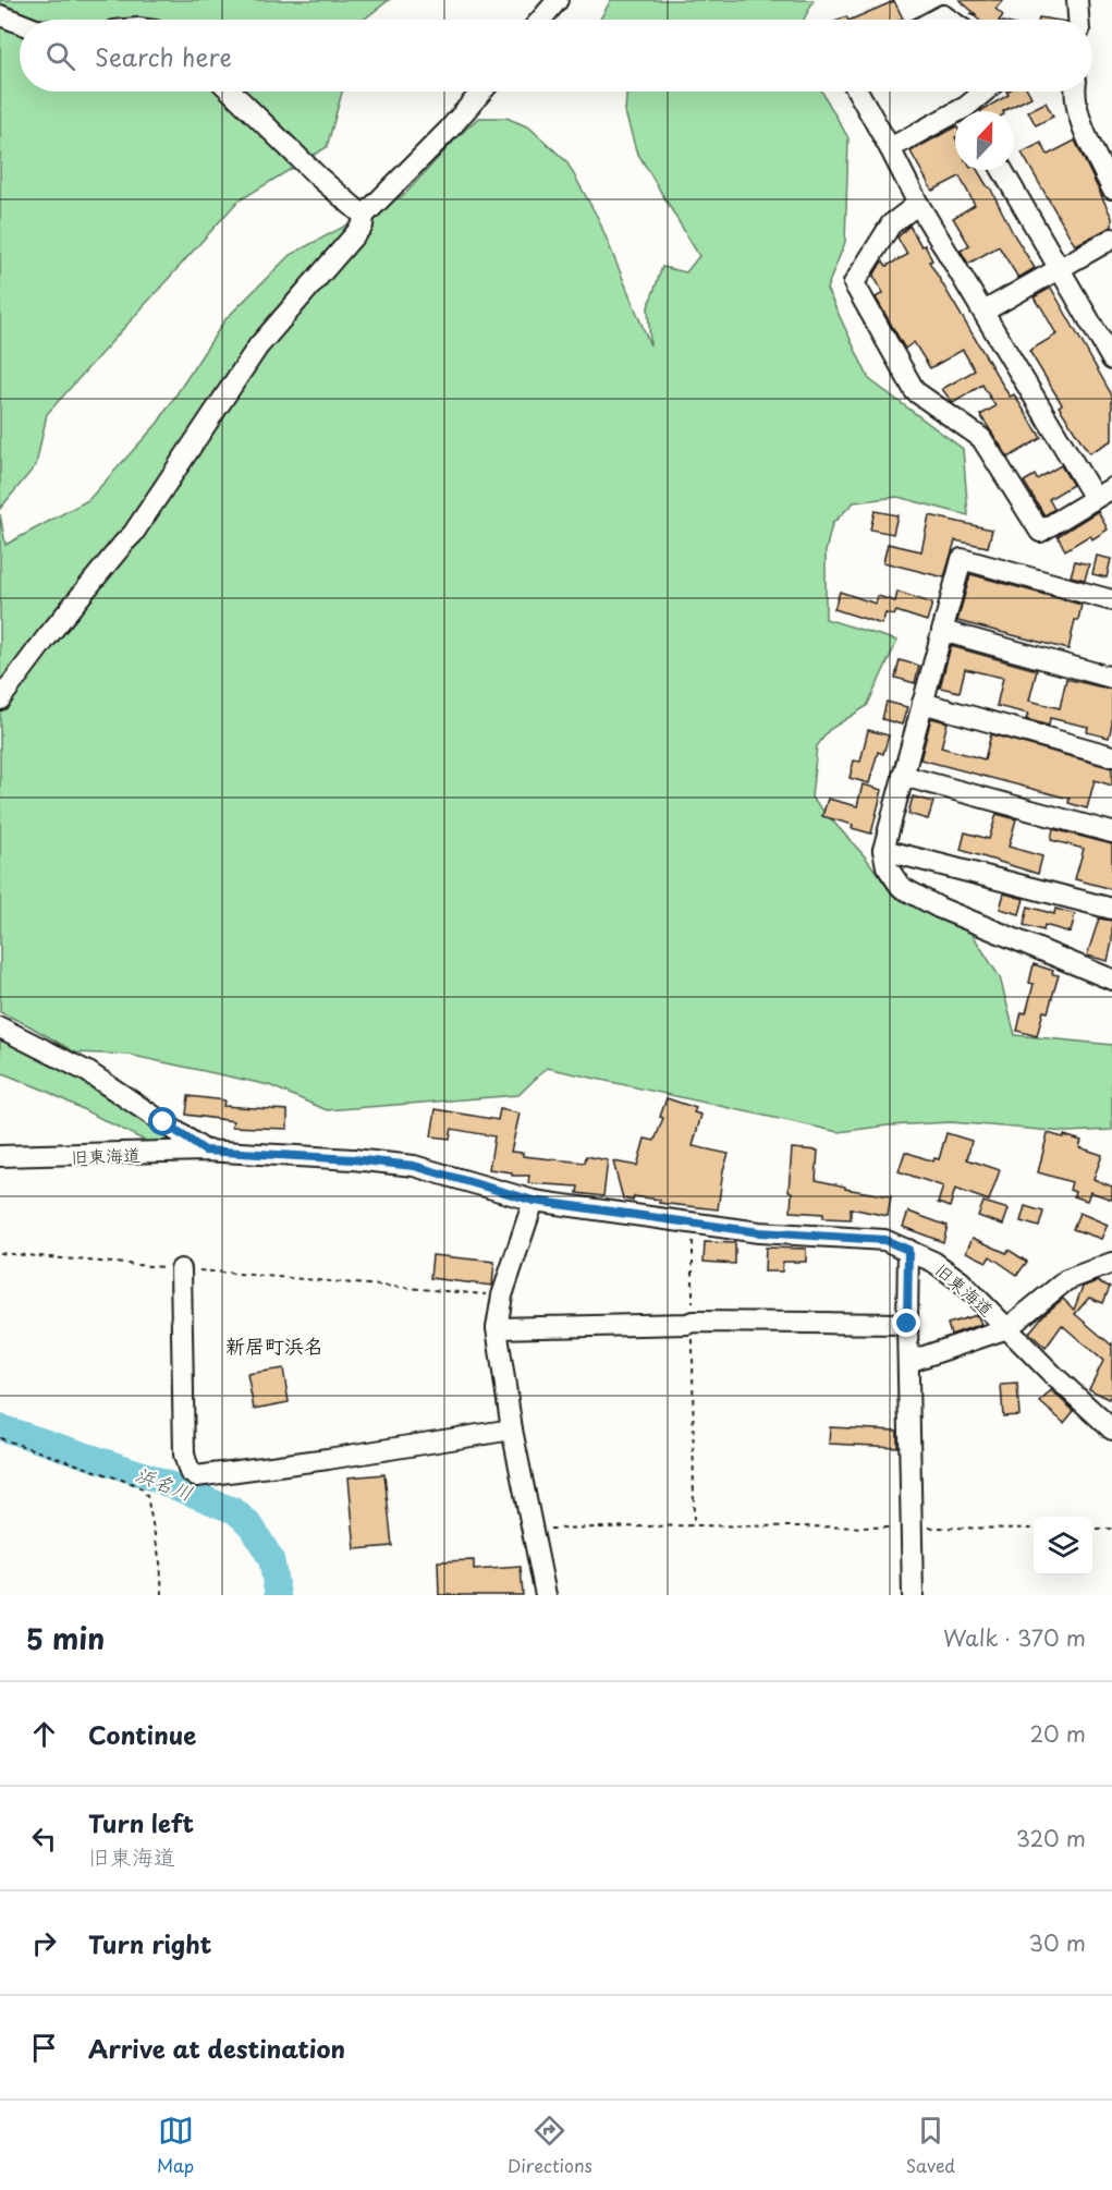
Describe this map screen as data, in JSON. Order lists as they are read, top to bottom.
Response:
{
  "streets": {
    "street": ["旧東海道"]
  },
  "districts": ["新居町浜名"],
  "water": ["浜名川"],
  "north": "top",
  "page": {
    "search": "Search here",
    "heading": ["5 min", "Walk · 370 m"],
    "list": [
      ["Continue", "20 m"],
      ["Turn left", "旧東海道", "320 m"],
      ["Turn right", "30 m"],
      "Arrive at destination"
    ],
    "nav": ["Map", "Directions", "Saved"]
  }
}
